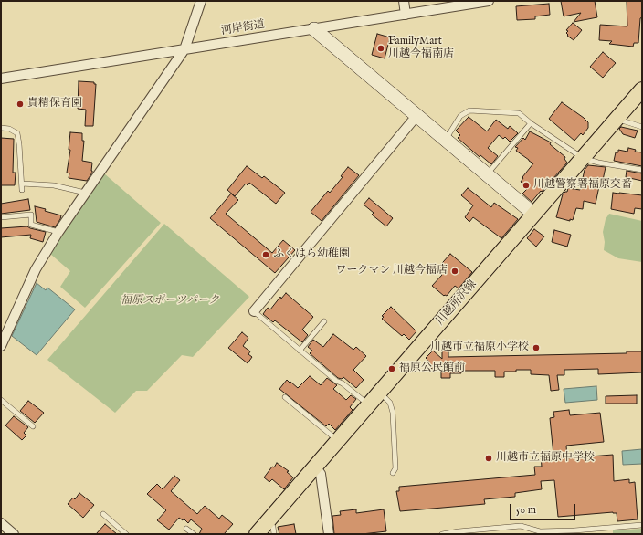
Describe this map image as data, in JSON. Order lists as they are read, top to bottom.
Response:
{
  "streets": {
    "main road": ["川越所沢線"],
    "street": ["河岸街道"]
  },
  "parks": ["福原スポーツパーク"],
  "places": [
    "FamilyMart 川越今福南店",
    "貴精保育園",
    "川越警察署福原交番",
    "ふくはら幼稚園",
    "ワークマン 川越今福店",
    "川越市立福原小学校",
    "福原公民館前",
    "川越市立福原中学校"
  ],
  "scale_bar": "50 m"
}
